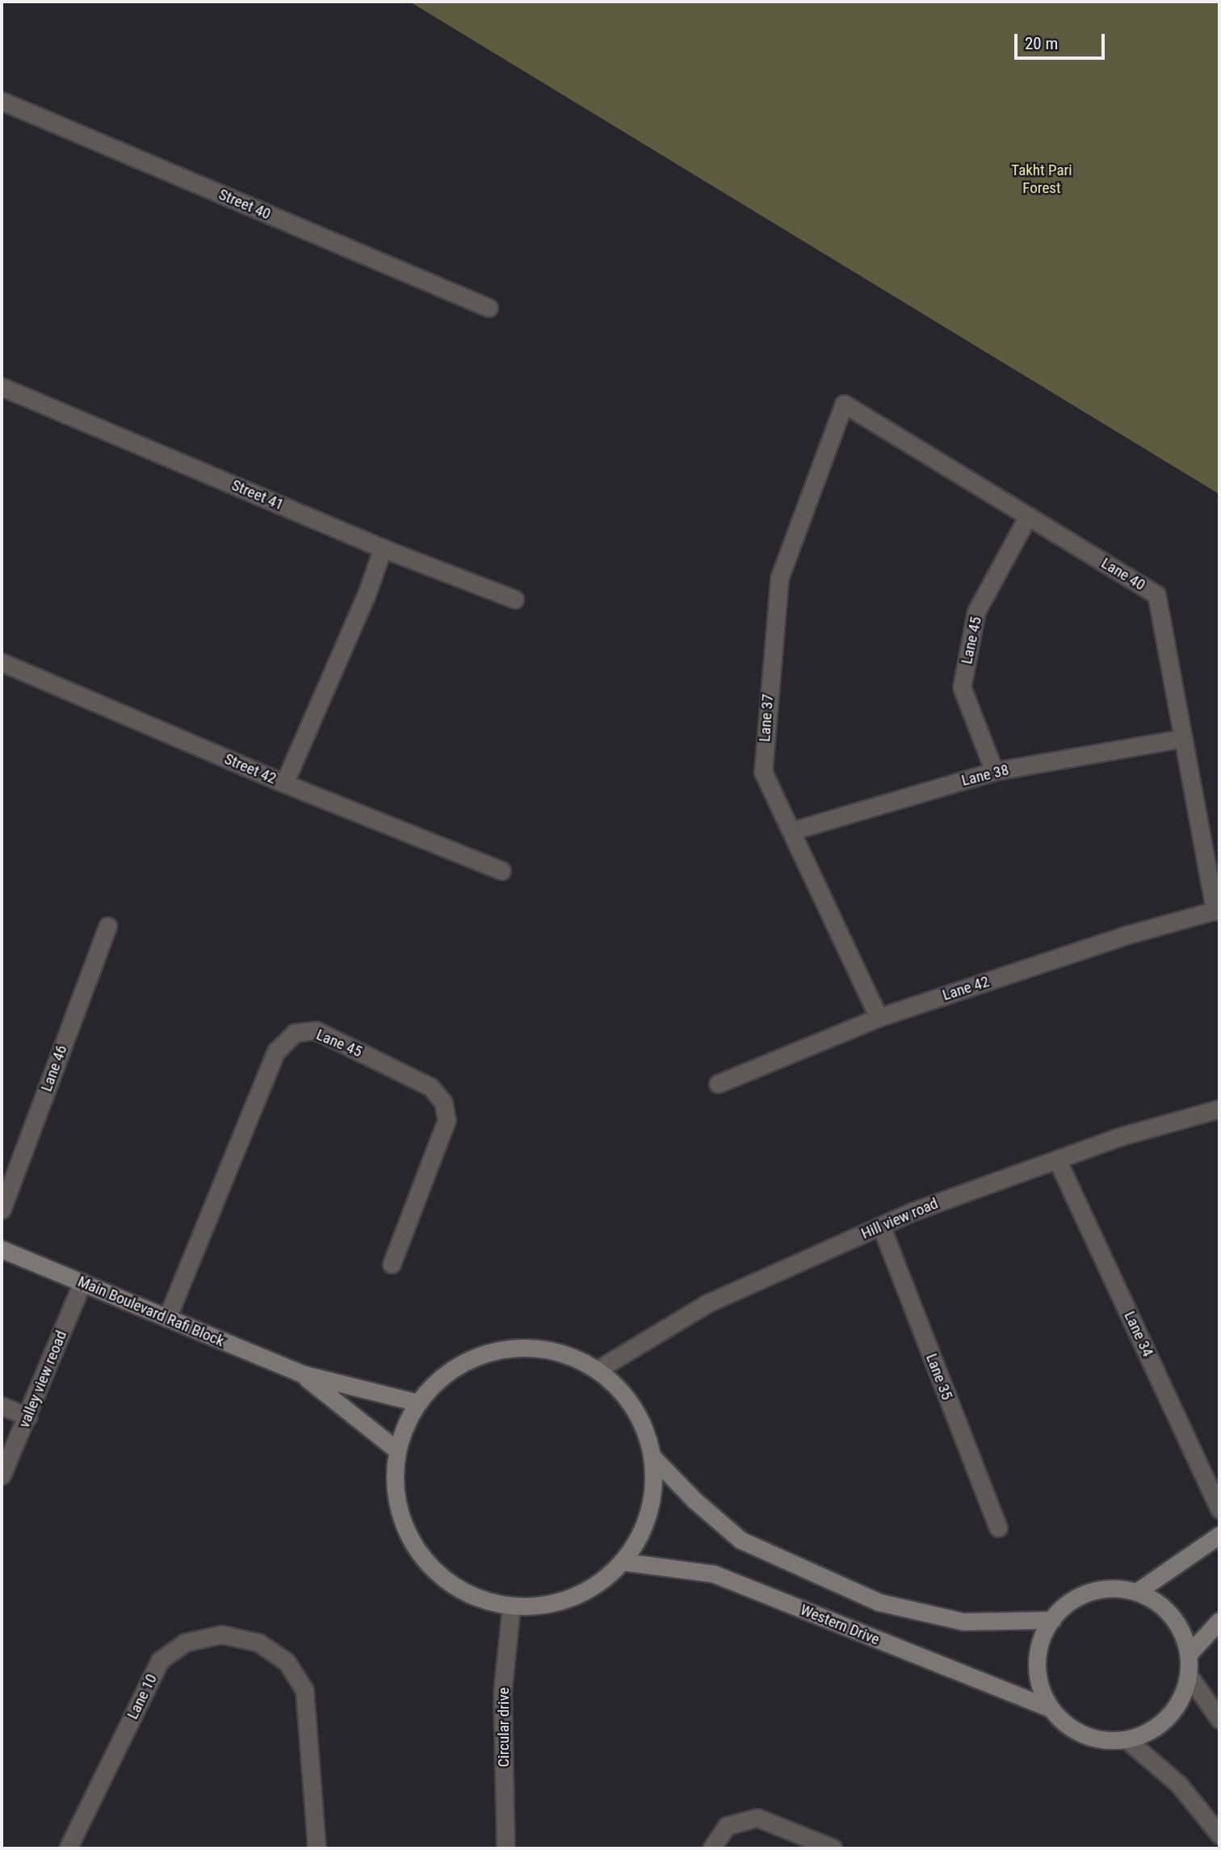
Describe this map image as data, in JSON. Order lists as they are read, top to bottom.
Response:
{
  "streets": {
    "street": [
      "Street 40",
      "Street 41",
      "Lane 40",
      "Lane 45",
      "Lane 37",
      "Street 42",
      "Lane 38",
      "Lane 42",
      "Lane 46",
      "Hill view road",
      "Main Boulevard Rafi Block",
      "Lane 34",
      "Lane 35",
      "valley view reoad",
      "Western Drive",
      "Lane 10",
      "Circular drive"
    ]
  },
  "crossings": [
    ["Lane 40", "Lane 45"],
    ["Lane 40", "Lane 37"],
    ["Lane 40", "Lane 38"],
    ["Lane 40", "Lane 42"],
    ["Lane 45", "Lane 38"],
    ["Lane 45", "Main Boulevard Rafi Block"],
    ["Lane 37", "Lane 38"],
    ["Lane 37", "Lane 42"],
    ["Hill view road", "Lane 34"],
    ["Hill view road", "Lane 35"],
    ["Main Boulevard Rafi Block", "valley view reoad"]
  ],
  "parks": ["Takht Pari Forest"],
  "scale_bar": "20 m"
}
